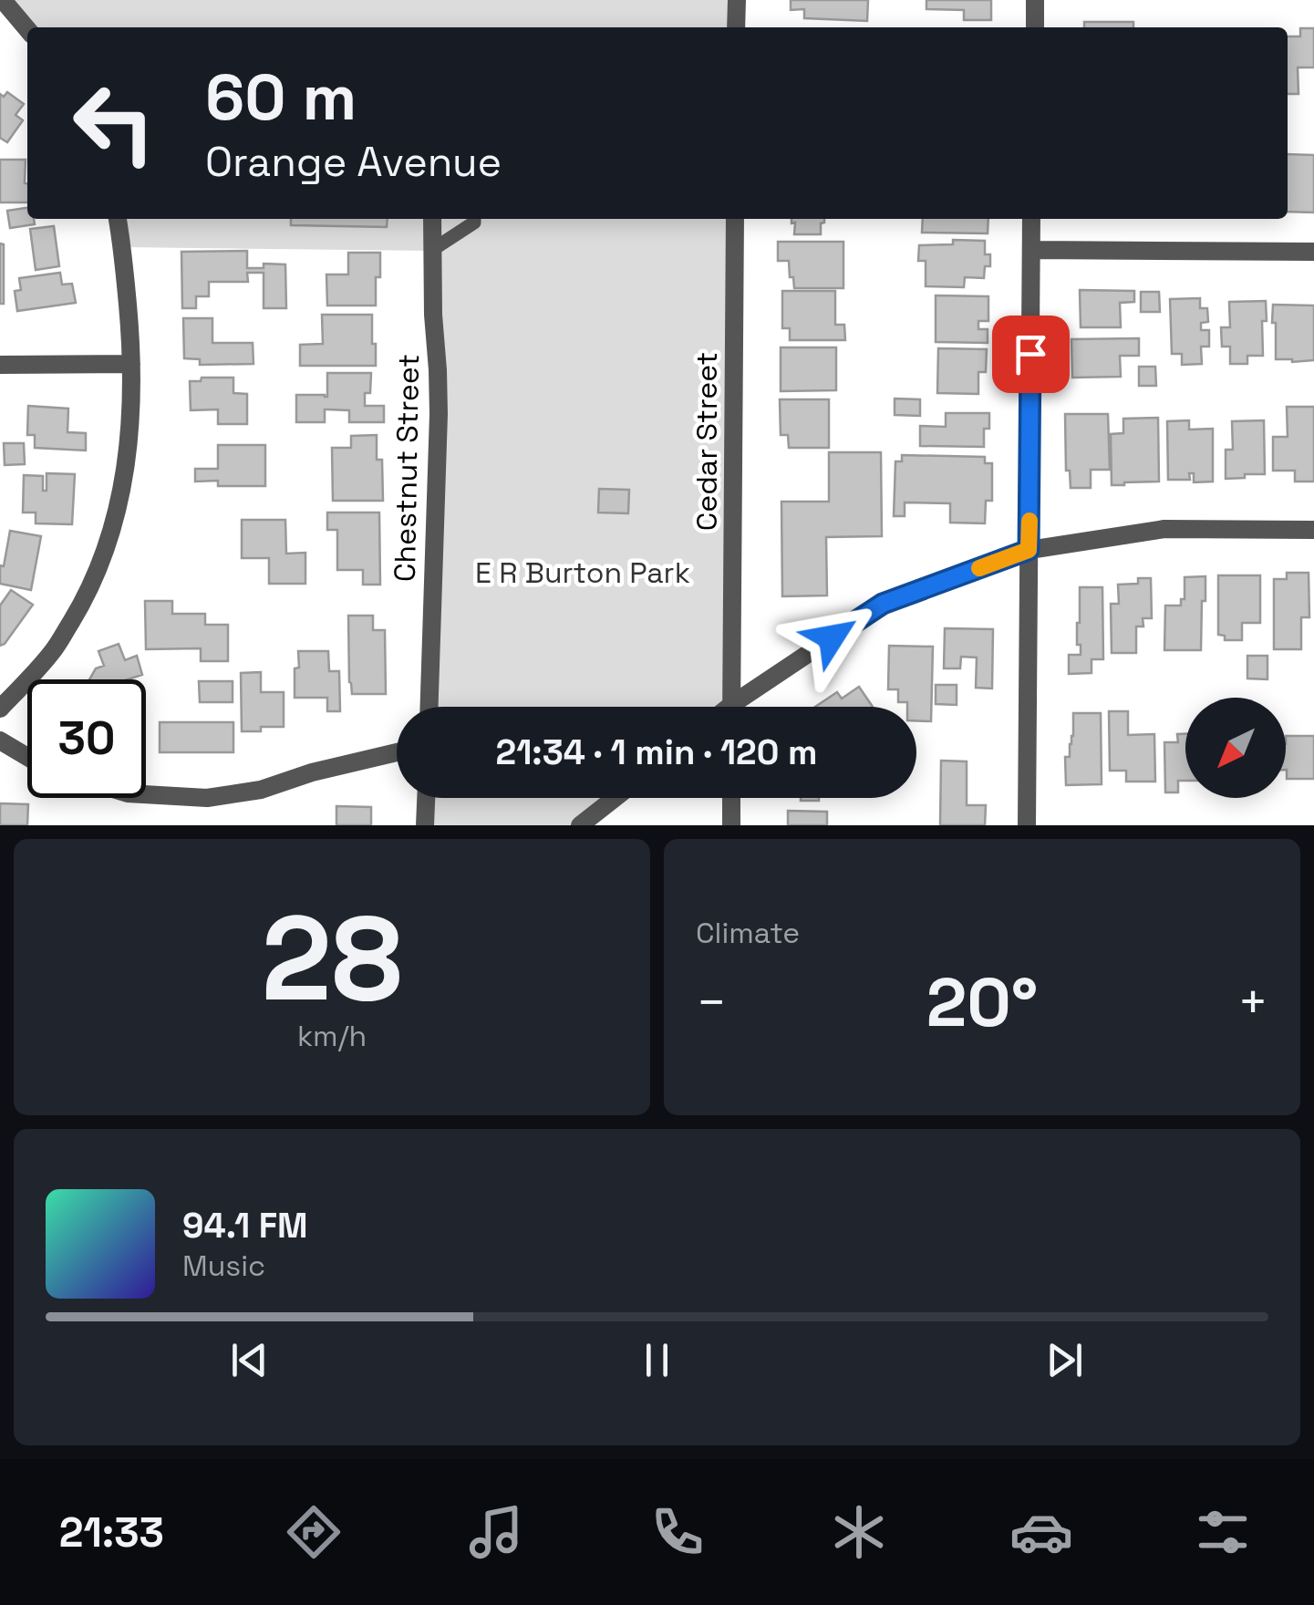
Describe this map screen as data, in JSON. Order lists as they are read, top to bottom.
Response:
{
  "streets": {
    "street": ["Cedar Street", "Chestnut Street"]
  },
  "parks": ["E R Burton Park"],
  "north": "bottom left",
  "page": {
    "turn": ["60 m", "Orange Avenue"],
    "limit": "30",
    "trip": "21:34 · 1 min · 120 m",
    "tile": [
      ["28", "km/h"],
      "Climate"
    ],
    "heat": ["−", "20°", "+"],
    "song": ["94.1 FM", "Music"],
    "tabs": "21:33"
  }
}
